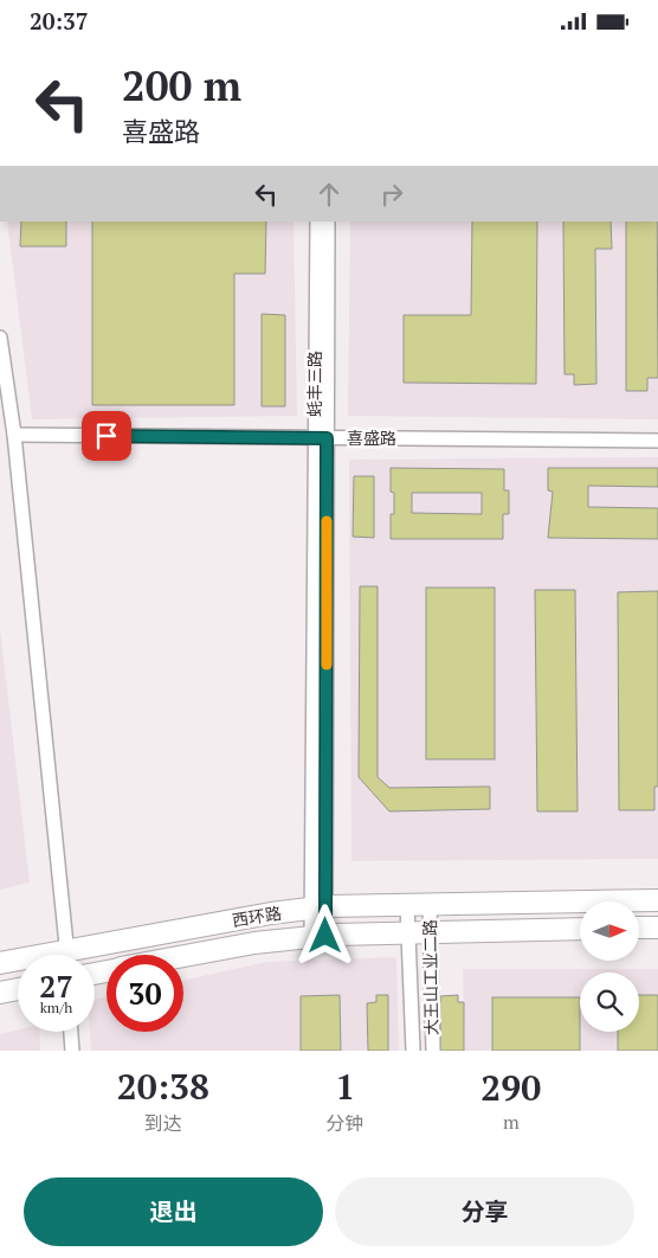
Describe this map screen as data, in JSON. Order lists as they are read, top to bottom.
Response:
{
  "streets": {
    "main road": ["西环路"],
    "street": ["蚝丰三路", "喜盛路", "大王山工业二路"]
  },
  "crossings": [
    ["蚝丰三路", "喜盛路"],
    ["蚝丰三路", "西环路"],
    ["西环路", "大王山工业二路"]
  ],
  "north": "right",
  "page": {
    "status": "20:37",
    "turn": ["200 m", "喜盛路"],
    "speed": "27 km/h",
    "limit": "30",
    "eta": [
      "20:38",
      "到达",
      "1",
      "分钟",
      "290",
      "m"
    ],
    "buttons": ["退出", "分享"]
  }
}
